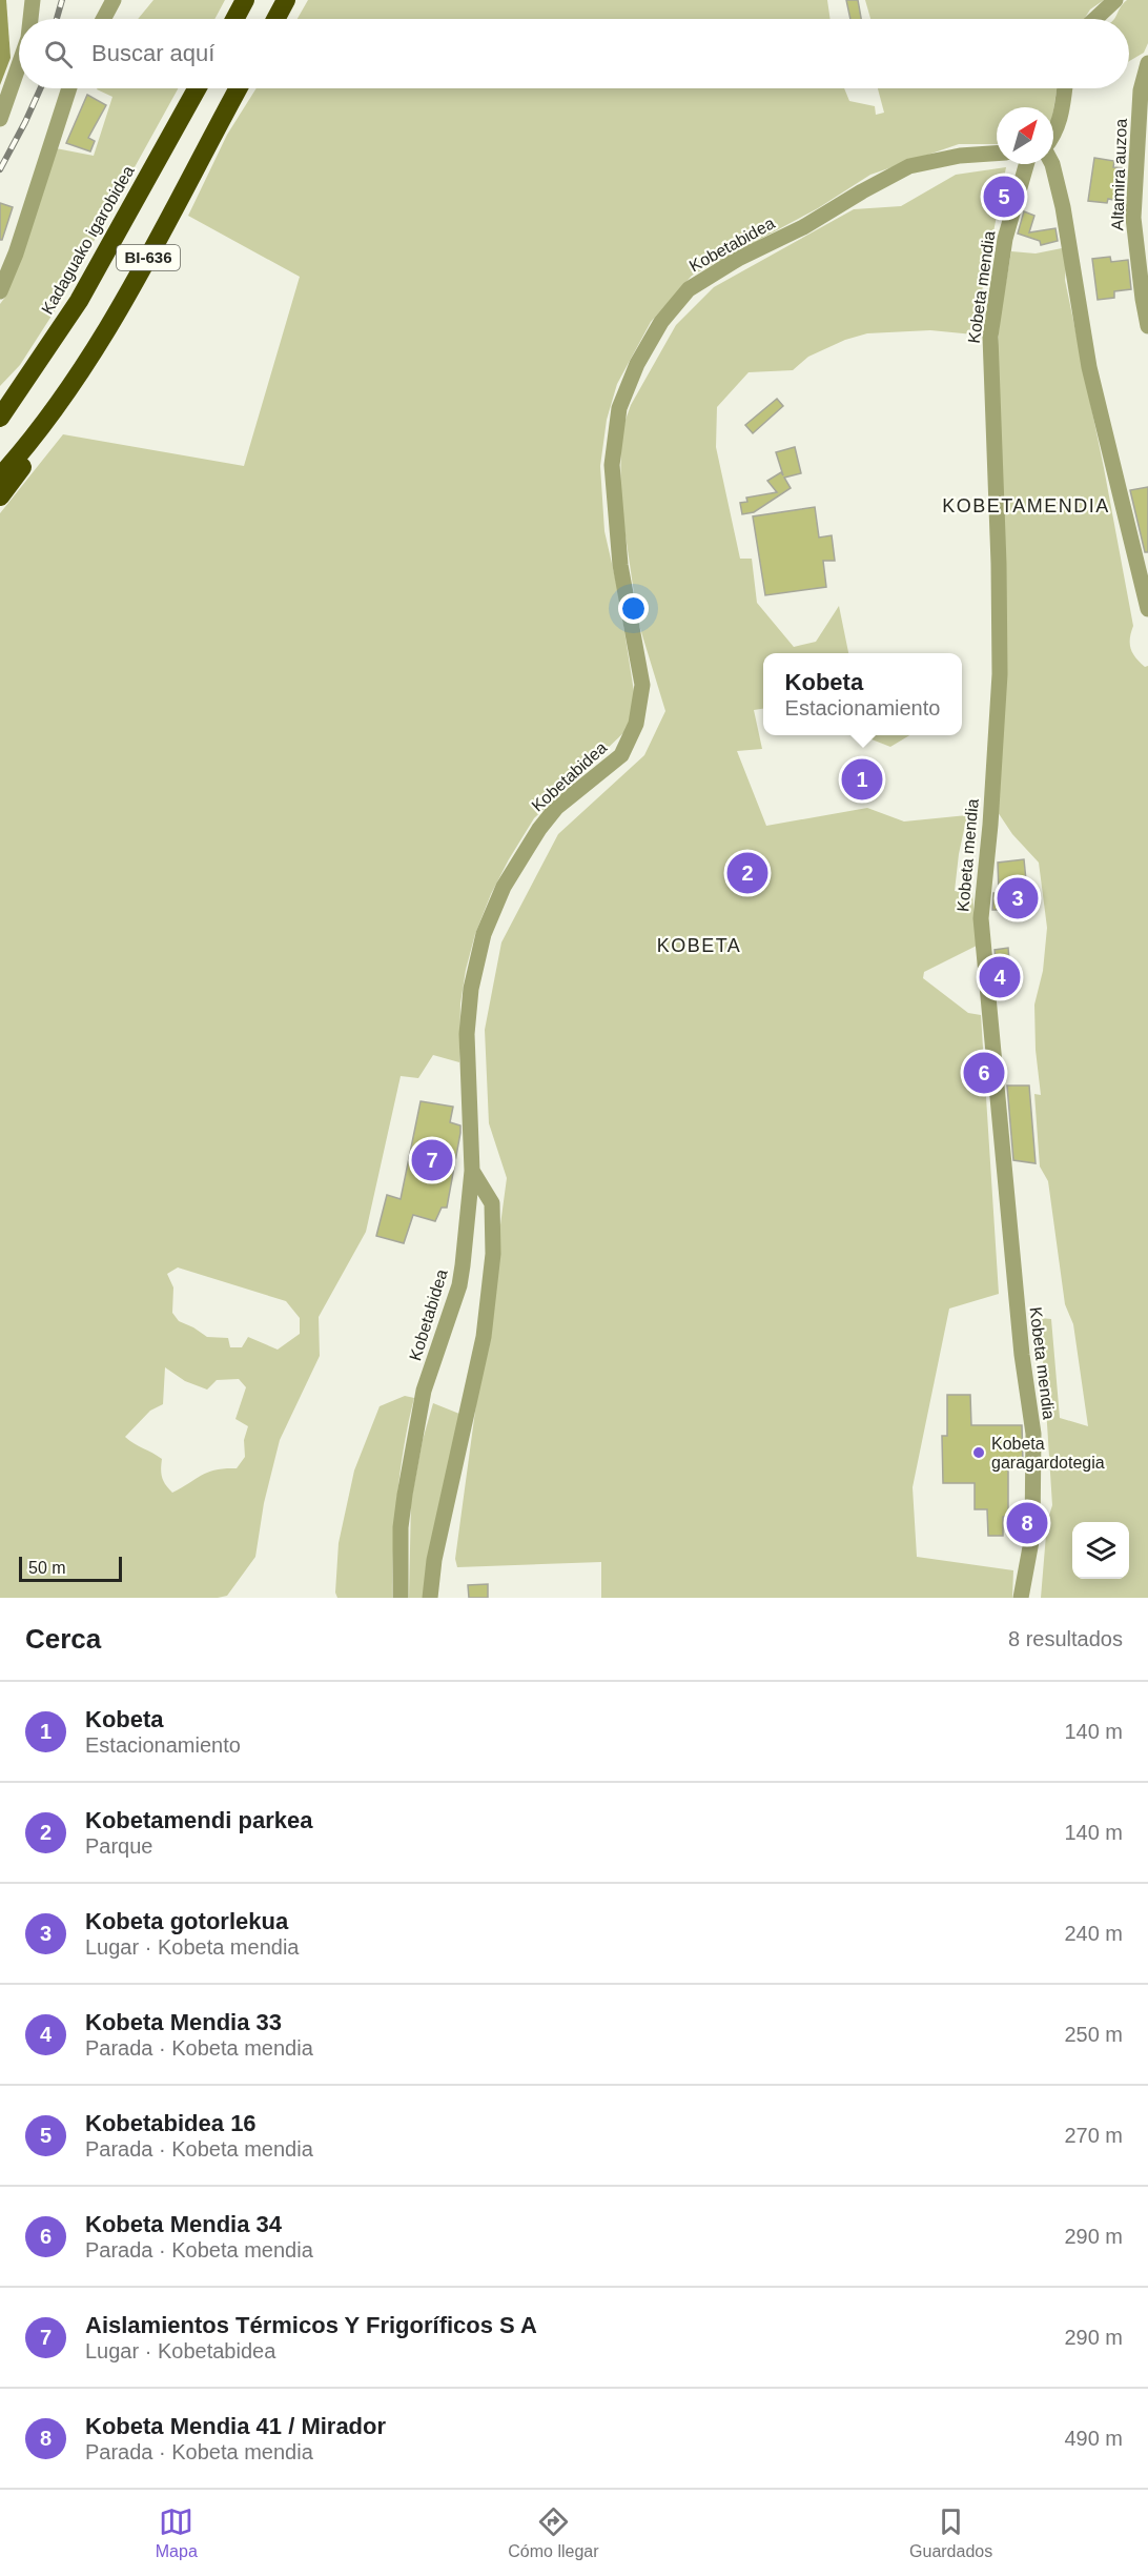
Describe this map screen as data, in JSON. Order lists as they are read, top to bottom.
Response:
{
  "streets": {
    "highway": ["Kadaguako igarobidea", "BI-636"],
    "street": ["Altamira auzoa", "Kobetabidea", "Kobeta mendia"]
  },
  "districts": ["KOBETAMENDIA", "KOBETA"],
  "places": ["Kobeta garagardotegia"],
  "scale_bar": "50 m",
  "north": "top right",
  "page": {
    "search": "Buscar aquí",
    "pins": [
      "5",
      "1",
      "2",
      "3",
      "4",
      "6",
      "7",
      "8"
    ],
    "popup": ["Kobeta", "Estacionamiento"],
    "scale": "50 m",
    "heading": ["Cerca", "8 resultados"],
    "list": [
      {
        "mark": "1",
        "name": "Kobeta",
        "note": "Estacionamiento",
        "value": "140 m"
      },
      {
        "mark": "2",
        "name": "Kobetamendi parkea",
        "note": "Parque",
        "value": "140 m"
      },
      {
        "mark": "3",
        "name": "Kobeta gotorlekua",
        "note": "Lugar · Kobeta mendia",
        "value": "240 m"
      },
      {
        "mark": "4",
        "name": "Kobeta Mendia 33",
        "note": "Parada · Kobeta mendia",
        "value": "250 m"
      },
      {
        "mark": "5",
        "name": "Kobetabidea 16",
        "note": "Parada · Kobeta mendia",
        "value": "270 m"
      },
      {
        "mark": "6",
        "name": "Kobeta Mendia 34",
        "note": "Parada · Kobeta mendia",
        "value": "290 m"
      },
      {
        "mark": "7",
        "name": "Aislamientos Térmicos Y Frigoríficos S A",
        "note": "Lugar · Kobetabidea",
        "value": "290 m"
      },
      {
        "mark": "8",
        "name": "Kobeta Mendia 41 / Mirador",
        "note": "Parada · Kobeta mendia",
        "value": "490 m"
      }
    ],
    "nav": ["Mapa", "Cómo llegar", "Guardados"]
  }
}
